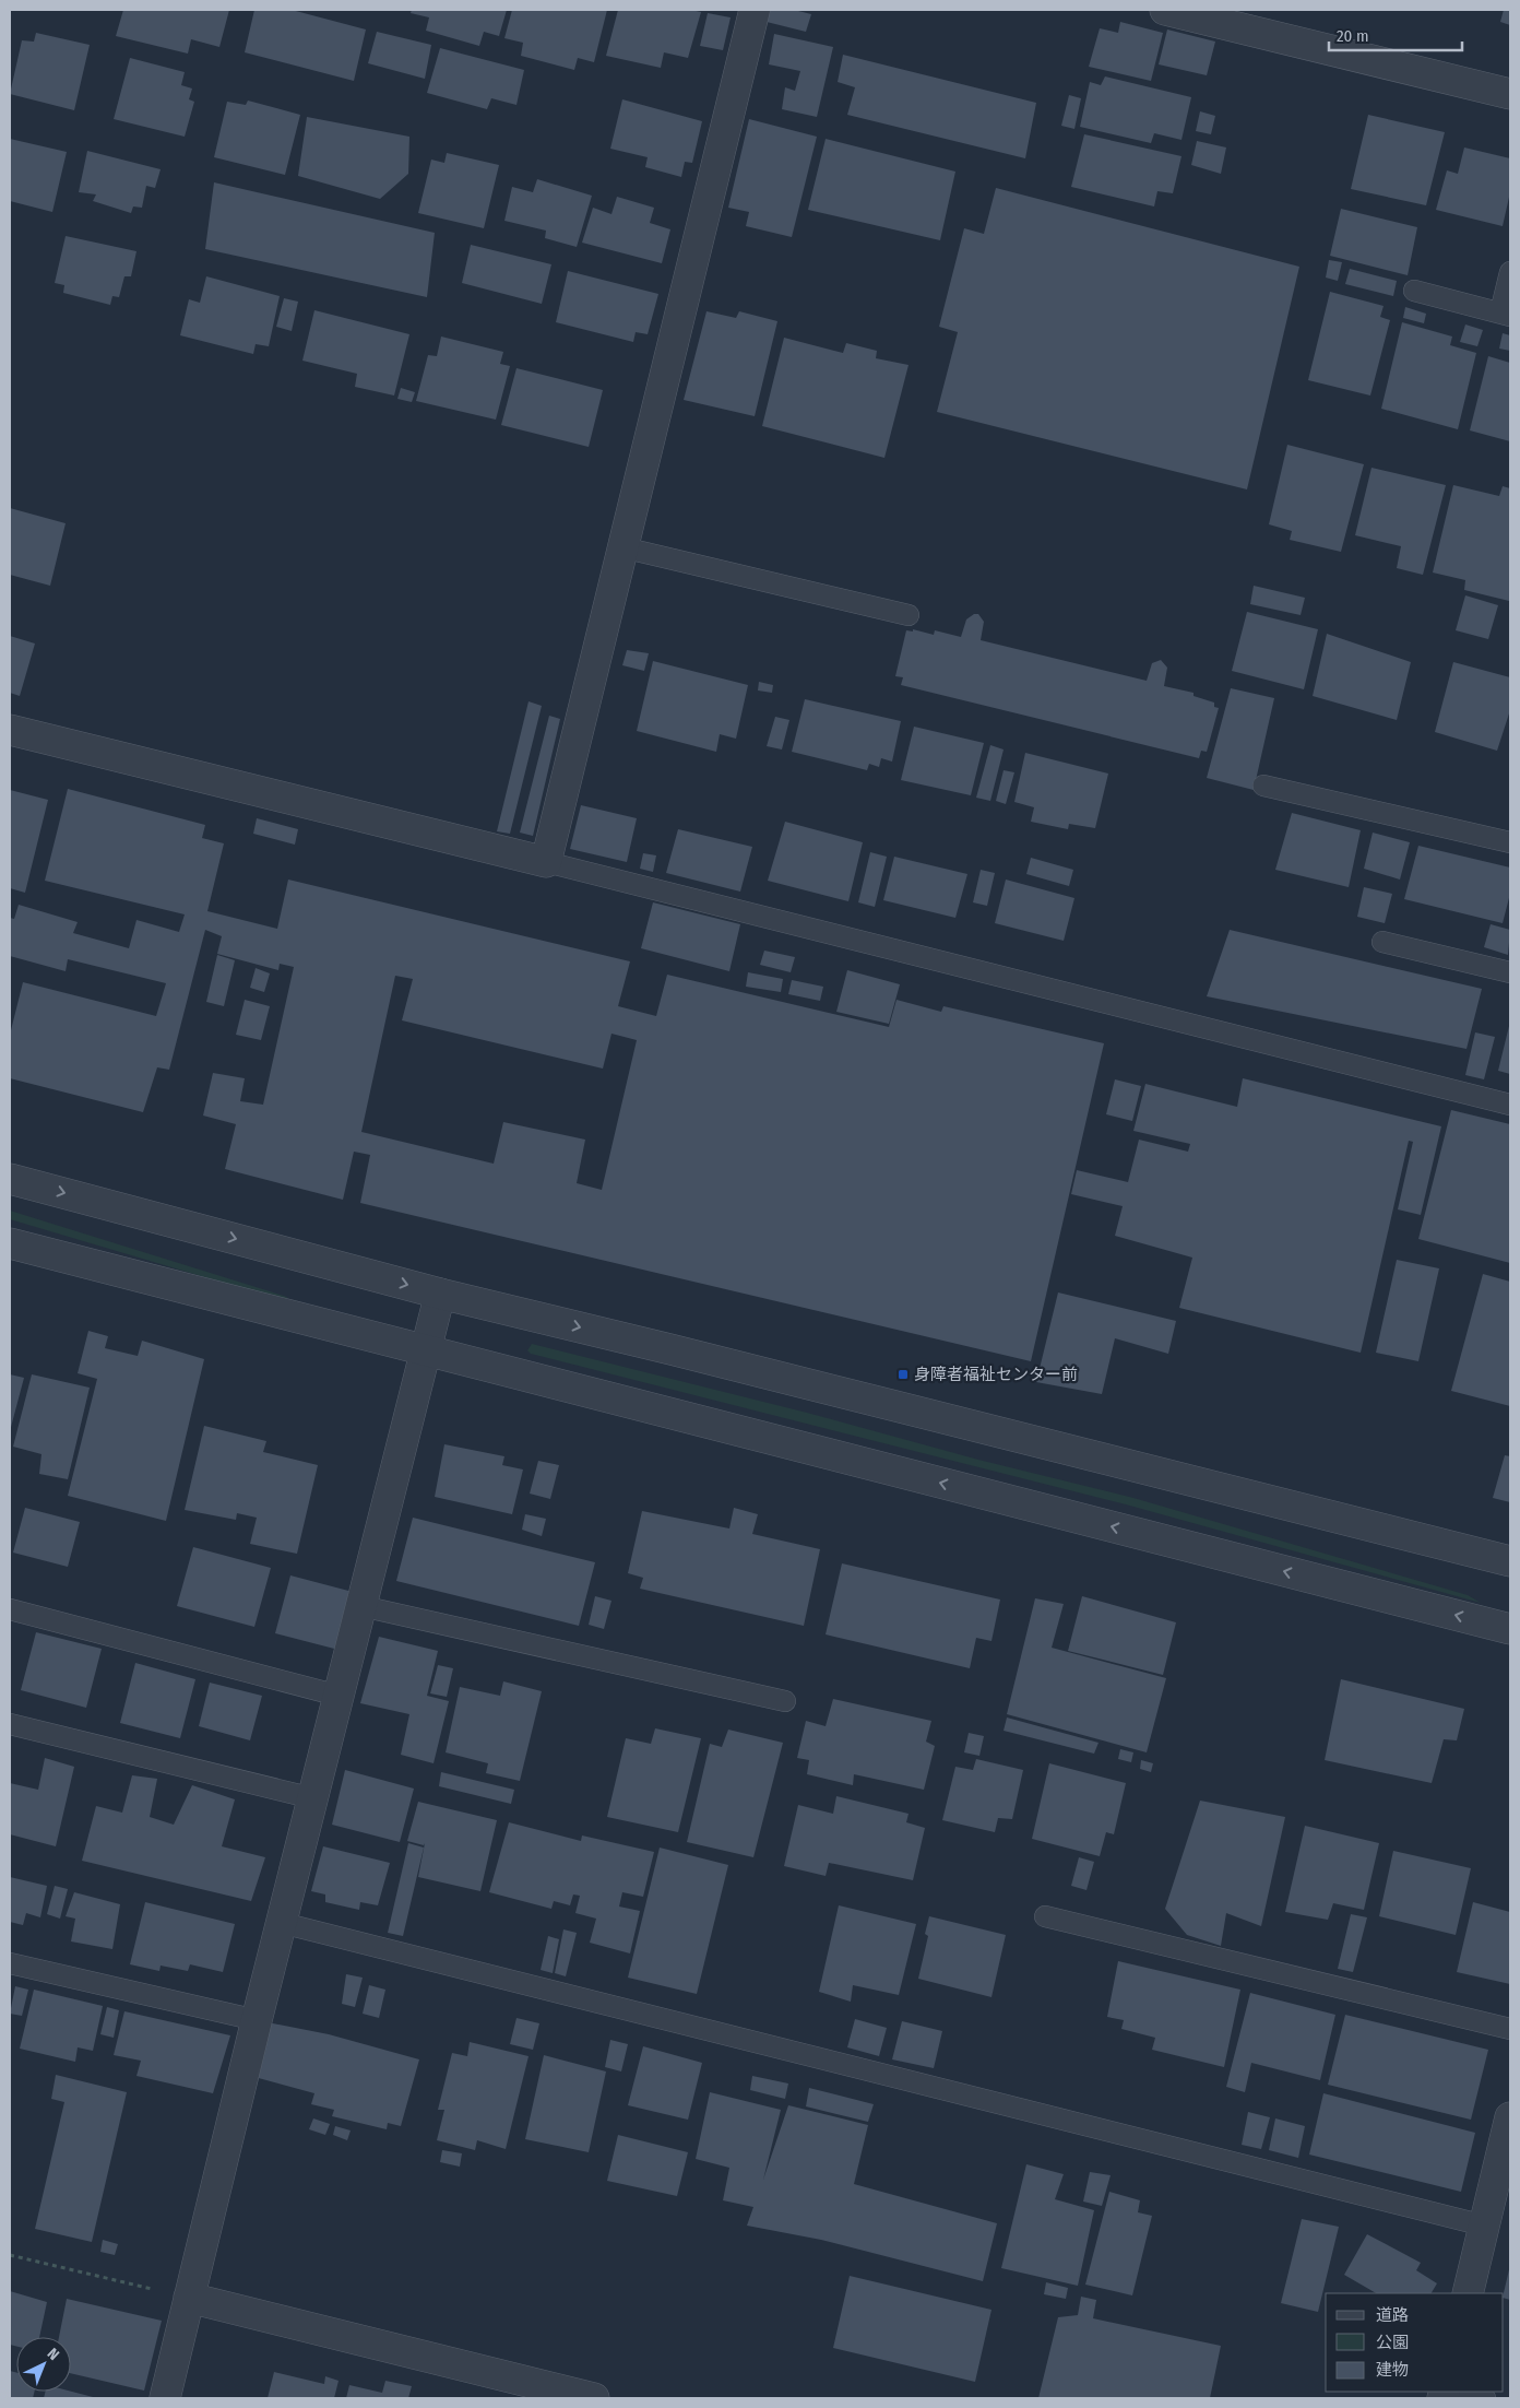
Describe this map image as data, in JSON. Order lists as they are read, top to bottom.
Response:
{
  "places": {
    "transit": ["身障者福祉センター前"]
  },
  "legend": ["道路", "公園", "建物"],
  "scale_bar": "20 m",
  "north": "top right"
}
